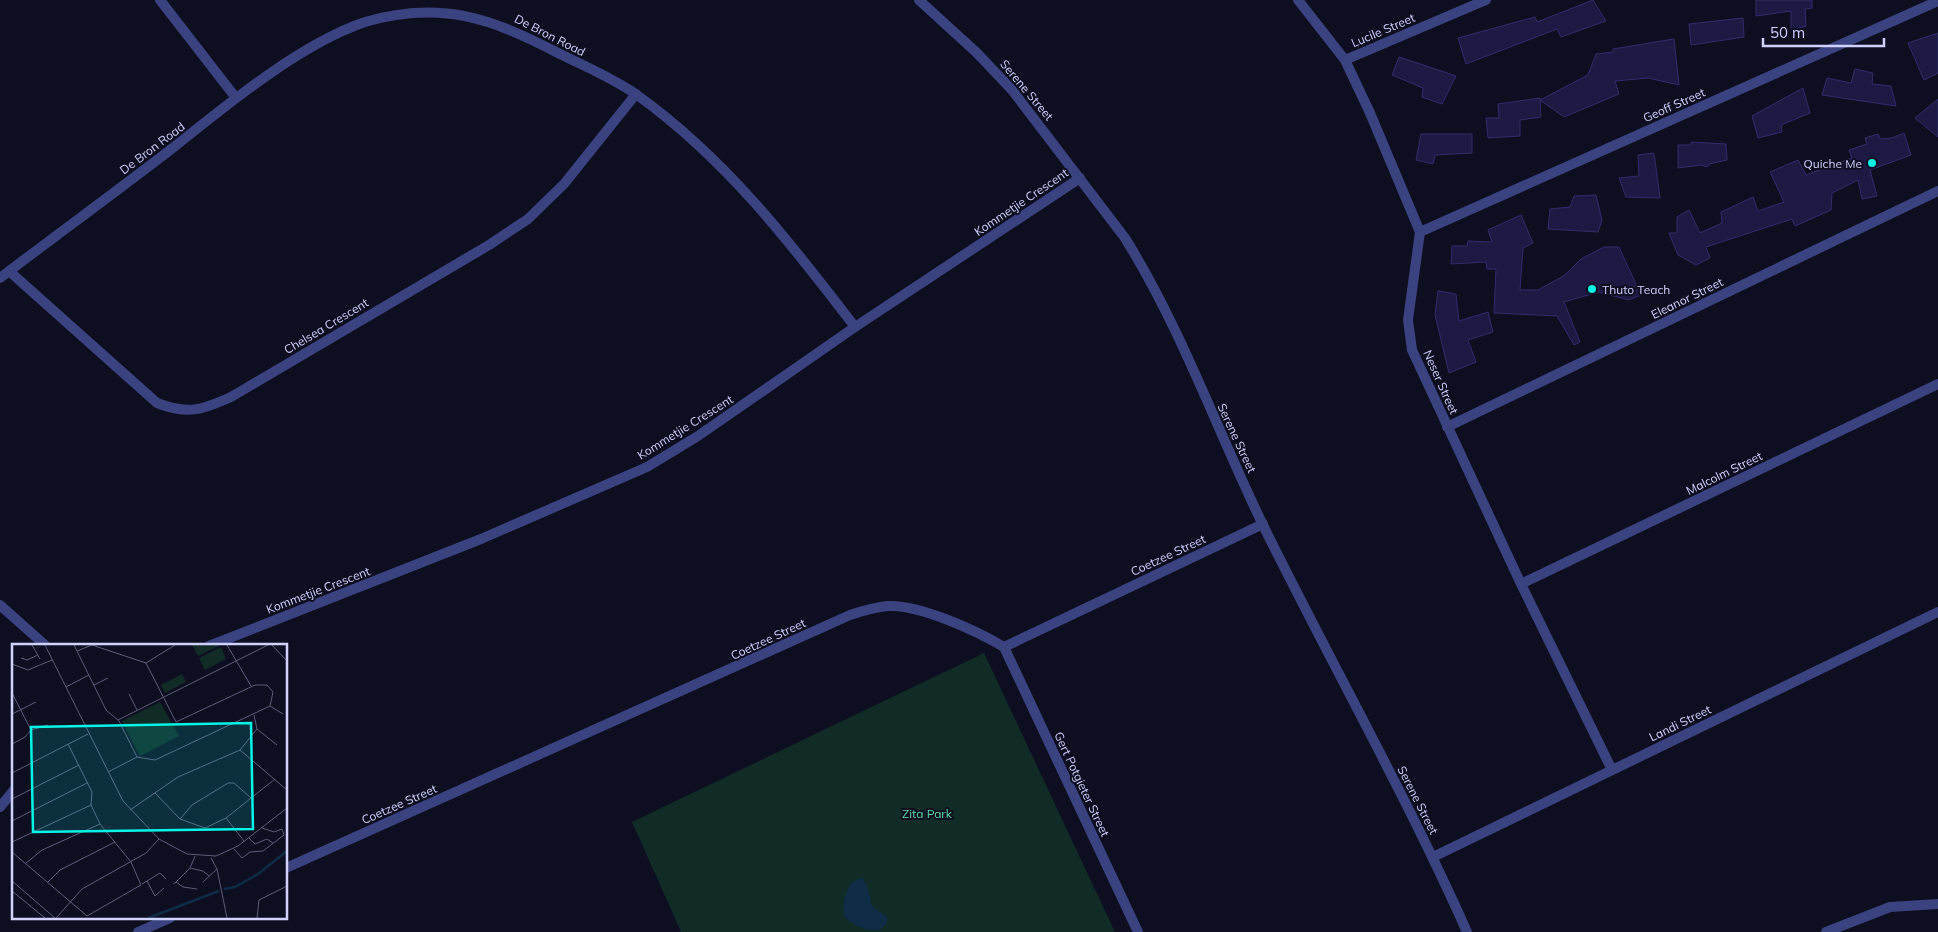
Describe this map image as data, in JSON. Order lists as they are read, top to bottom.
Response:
{
  "streets": {
    "street": [
      "Lucile Street",
      "De Bron Road",
      "Serene Street",
      "Geoff Street",
      "Kommetjie Crescent",
      "Eleanor Street",
      "Chelsea Crescent",
      "Neser Street",
      "Malcolm Street",
      "Coetzee Street",
      "Landi Street",
      "Gert Potgieter Street"
    ]
  },
  "crossings": [
    ["De Bron Road", "Kommetjie Crescent"],
    ["De Bron Road", "Chelsea Crescent"],
    ["Serene Street", "Kommetjie Crescent"],
    ["Serene Street", "Coetzee Street"],
    ["Serene Street", "Landi Street"],
    ["Geoff Street", "Neser Street"],
    ["Eleanor Street", "Neser Street"],
    ["Neser Street", "Malcolm Street"],
    ["Neser Street", "Landi Street"],
    ["Coetzee Street", "Gert Potgieter Street"]
  ],
  "parks": ["Zita Park"],
  "places": ["Quiche Me", "Thuto Teach"],
  "scale_bar": "50 m"
}
